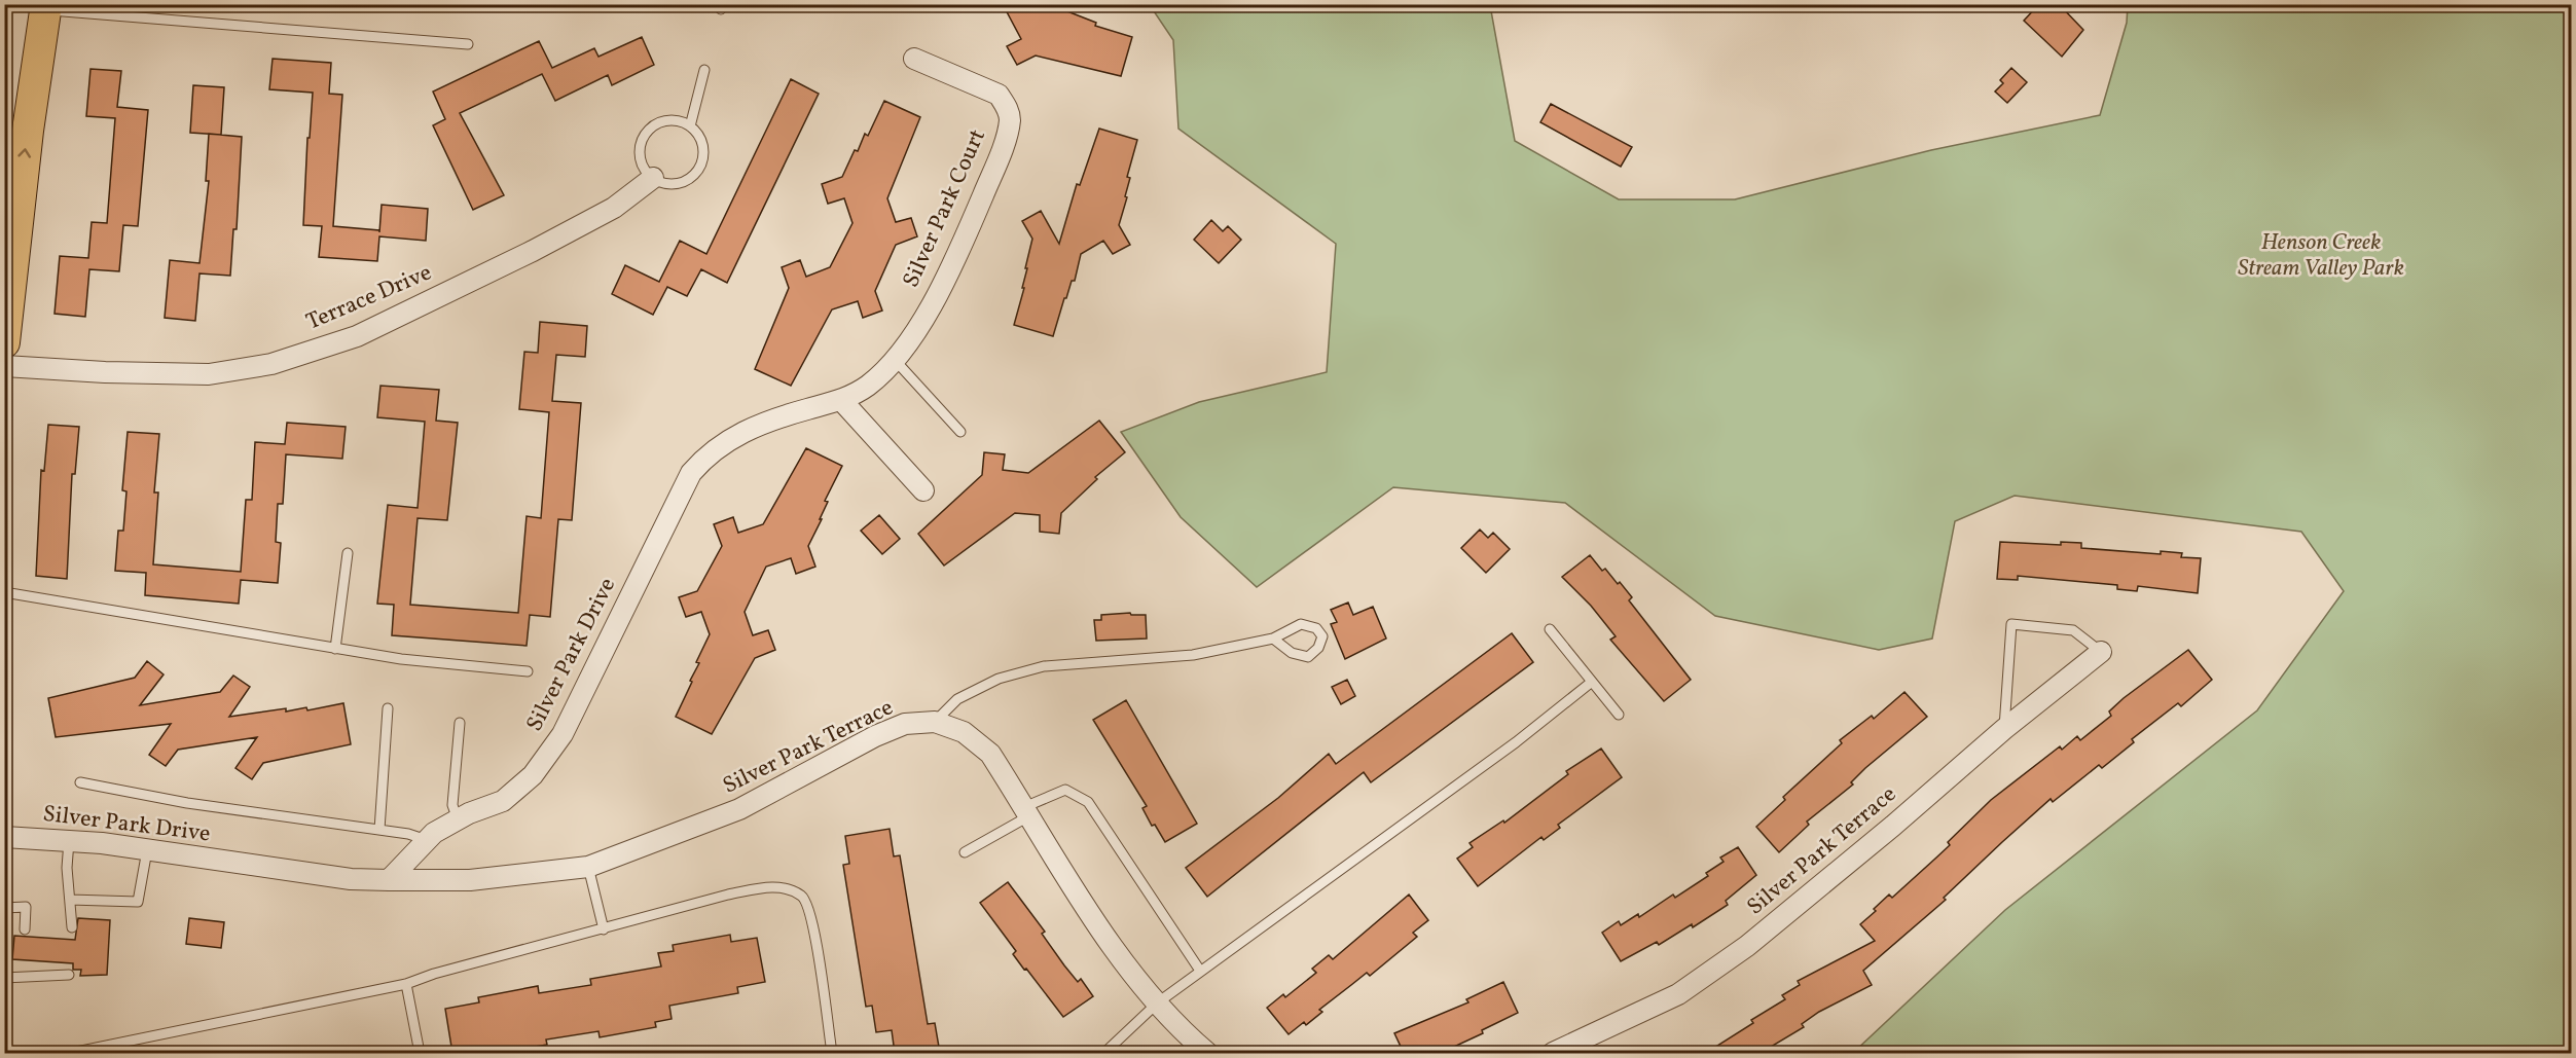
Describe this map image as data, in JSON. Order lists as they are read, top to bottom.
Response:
{
  "streets": {
    "street": [
      "Silver Park Court",
      "Terrace Drive",
      "Silver Park Drive",
      "Silver Park Terrace"
    ]
  },
  "crossings": [
    ["Silver Park Court", "Silver Park Drive"],
    ["Silver Park Drive", "Silver Park Terrace"]
  ],
  "parks": ["Henson Creek Stream Valley Park"]
}
